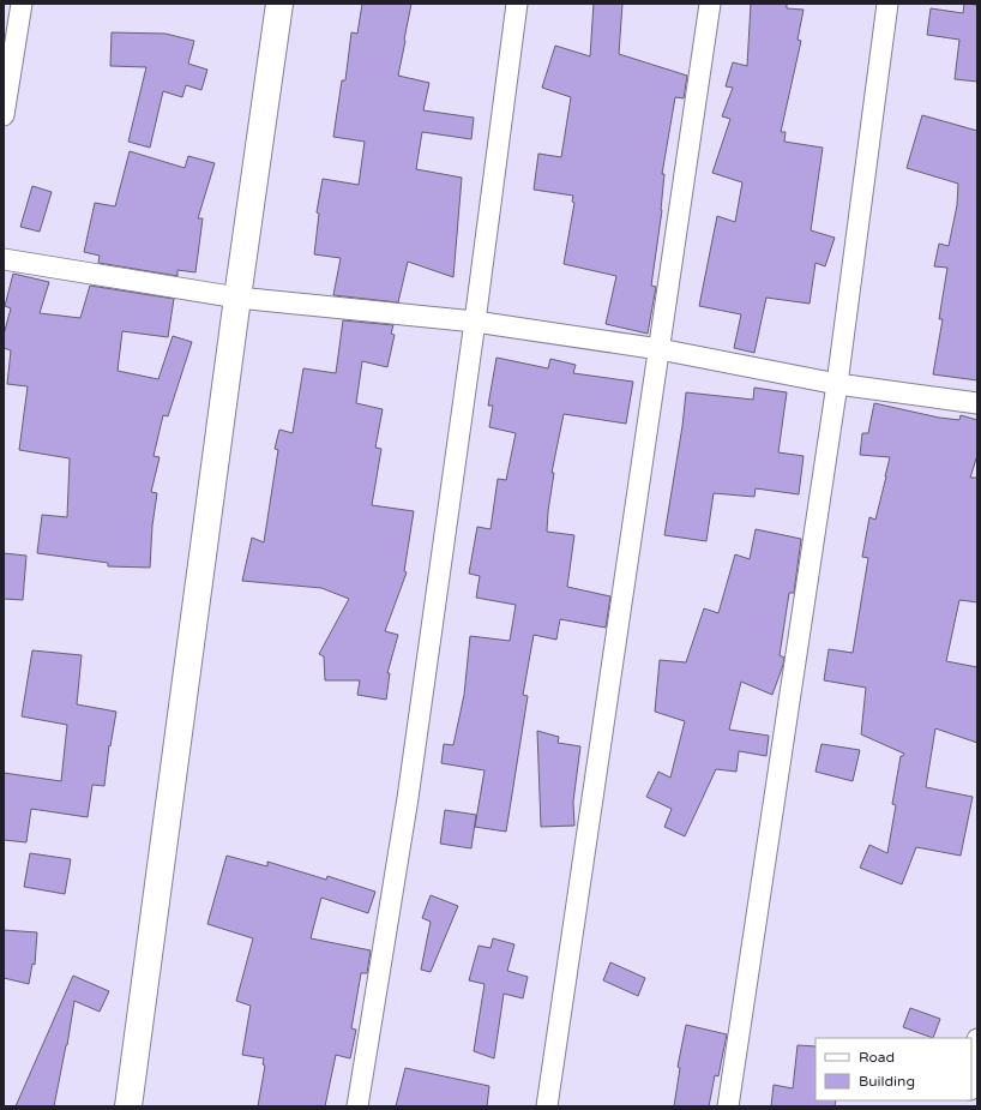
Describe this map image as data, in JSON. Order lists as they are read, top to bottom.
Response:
{
  "legend": ["Road", "Building"]
}
